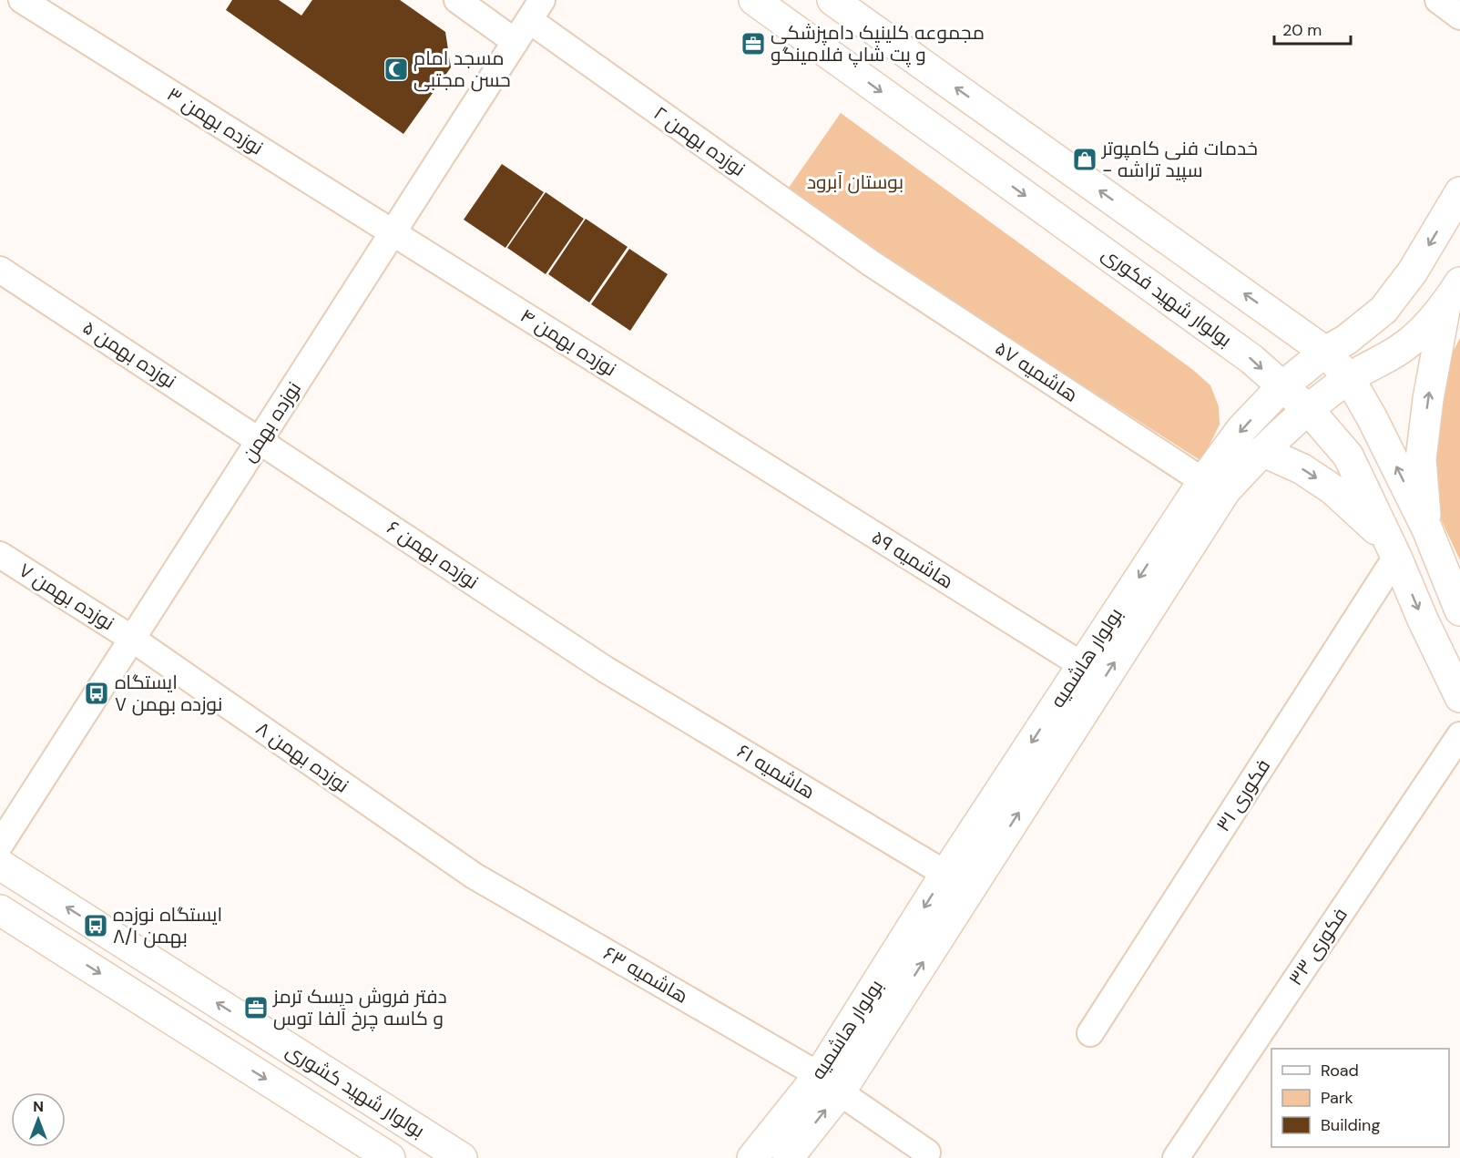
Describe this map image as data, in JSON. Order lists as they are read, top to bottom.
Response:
{
  "streets": {
    "main road": ["بولوار شهید فکوری", "بولوار هاشمیه", "بولوار شهید کشوری"],
    "street": [
      "نوزده بهمن ۳",
      "نوزده بهمن ۲",
      "نوزده بهمن ۴",
      "نوزده بهمن ۵",
      "هاشمیه ۵۷",
      "نوزده بهمن",
      "نوزده بهمن ۶",
      "هاشمیه ۵۹",
      "نوزده بهمن ۷",
      "نوزده بهمن ۸",
      "هاشمیه ۶۱",
      "فکوری ۳۱",
      "فکوری ۳۳",
      "هاشمیه ۶۳"
    ]
  },
  "crossings": [
    ["نوزده بهمن ۳", "نوزده بهمن ۴"],
    ["نوزده بهمن ۳", "نوزده بهمن"],
    ["نوزده بهمن ۲", "هاشمیه ۵۷"],
    ["نوزده بهمن ۲", "نوزده بهمن"],
    ["بولوار شهید فکوری", "بولوار هاشمیه"],
    ["بولوار شهید فکوری", "فکوری ۳۱"],
    ["نوزده بهمن ۴", "نوزده بهمن"],
    ["نوزده بهمن ۴", "هاشمیه ۵۹"],
    ["نوزده بهمن ۵", "نوزده بهمن"],
    ["نوزده بهمن ۵", "نوزده بهمن ۶"],
    ["هاشمیه ۵۷", "بولوار هاشمیه"],
    ["نوزده بهمن", "نوزده بهمن ۶"],
    ["نوزده بهمن", "نوزده بهمن ۷"],
    ["نوزده بهمن", "نوزده بهمن ۸"],
    ["نوزده بهمن ۶", "هاشمیه ۶۱"],
    ["هاشمیه ۵۹", "بولوار هاشمیه"],
    ["نوزده بهمن ۷", "نوزده بهمن ۸"],
    ["بولوار هاشمیه", "هاشمیه ۶۱"],
    ["بولوار هاشمیه", "هاشمیه ۶۳"],
    ["نوزده بهمن ۸", "هاشمیه ۶۳"]
  ],
  "parks": ["بوستان آبرود"],
  "places": {
    "office": ["مجموعه کلینیک دامپزشکی و پت شاپ فلامینگو", "دفتر فروش دیسک ترمز و کاسه چرخ آلفا توس"],
    "mosque": ["مسجد امام حسن مجتبی"],
    "shop": ["خدمات فنی کامپوتر - سپید تراشه"],
    "bus stop": ["ایستگاه نوزده بهمن ۷", "ایستگاه نوزده بهمن ۸/۱"]
  },
  "legend": ["Road", "Park", "Building"],
  "scale_bar": "20 m",
  "north": "top"
}
